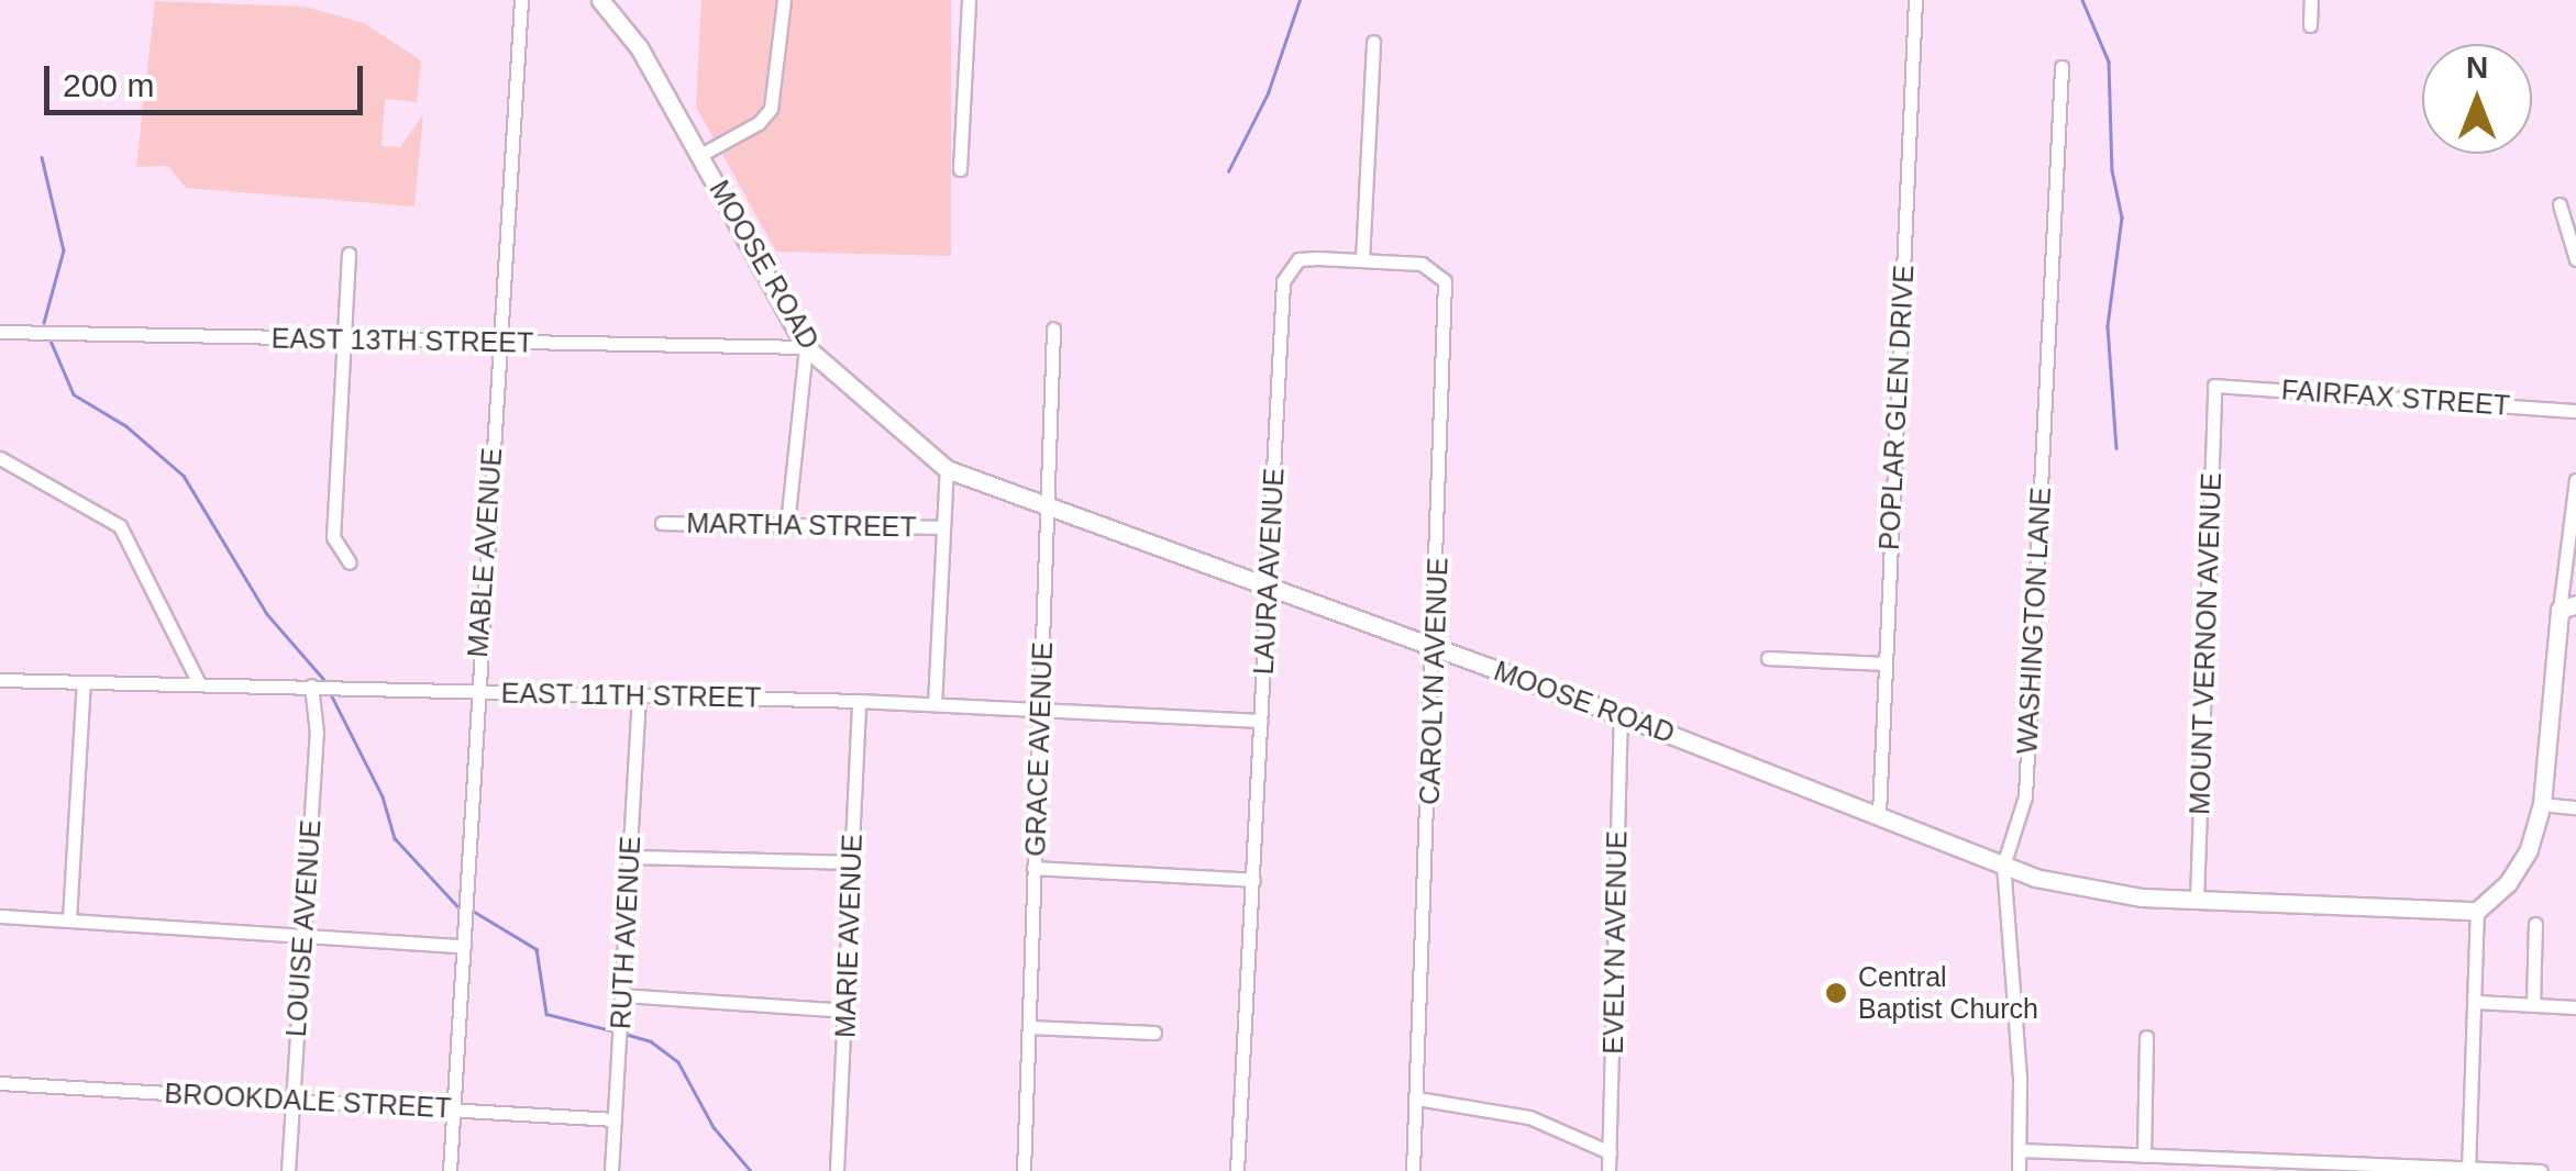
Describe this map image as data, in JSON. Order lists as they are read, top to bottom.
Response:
{
  "streets": {
    "street": [
      "MOOSE ROAD",
      "EAST 13TH STREET",
      "FAIRFAX STREET",
      "POPLAR GLEN DRIVE",
      "MARTHA STREET",
      "MABLE AVENUE",
      "LAURA AVENUE",
      "WASHINGTON LANE",
      "MOUNT VERNON AVENUE",
      "CAROLYN AVENUE",
      "EAST 11TH STREET",
      "GRACE AVENUE",
      "LOUISE AVENUE",
      "RUTH AVENUE",
      "MARIE AVENUE",
      "EVELYN AVENUE",
      "BROOKDALE STREET"
    ]
  },
  "crossings": [
    ["MOOSE ROAD", "EAST 13TH STREET"],
    ["MOOSE ROAD", "POPLAR GLEN DRIVE"],
    ["MOOSE ROAD", "LAURA AVENUE"],
    ["MOOSE ROAD", "WASHINGTON LANE"],
    ["MOOSE ROAD", "MOUNT VERNON AVENUE"],
    ["MOOSE ROAD", "CAROLYN AVENUE"],
    ["MOOSE ROAD", "GRACE AVENUE"],
    ["MOOSE ROAD", "EVELYN AVENUE"],
    ["EAST 13TH STREET", "MABLE AVENUE"],
    ["FAIRFAX STREET", "MOUNT VERNON AVENUE"],
    ["MABLE AVENUE", "EAST 11TH STREET"],
    ["MABLE AVENUE", "BROOKDALE STREET"],
    ["LAURA AVENUE", "CAROLYN AVENUE"],
    ["LAURA AVENUE", "EAST 11TH STREET"],
    ["EAST 11TH STREET", "GRACE AVENUE"],
    ["EAST 11TH STREET", "LOUISE AVENUE"],
    ["EAST 11TH STREET", "RUTH AVENUE"],
    ["EAST 11TH STREET", "MARIE AVENUE"],
    ["LOUISE AVENUE", "BROOKDALE STREET"],
    ["RUTH AVENUE", "BROOKDALE STREET"]
  ],
  "places": ["Central Baptist Church"],
  "scale_bar": "200 m",
  "north": "top"
}
